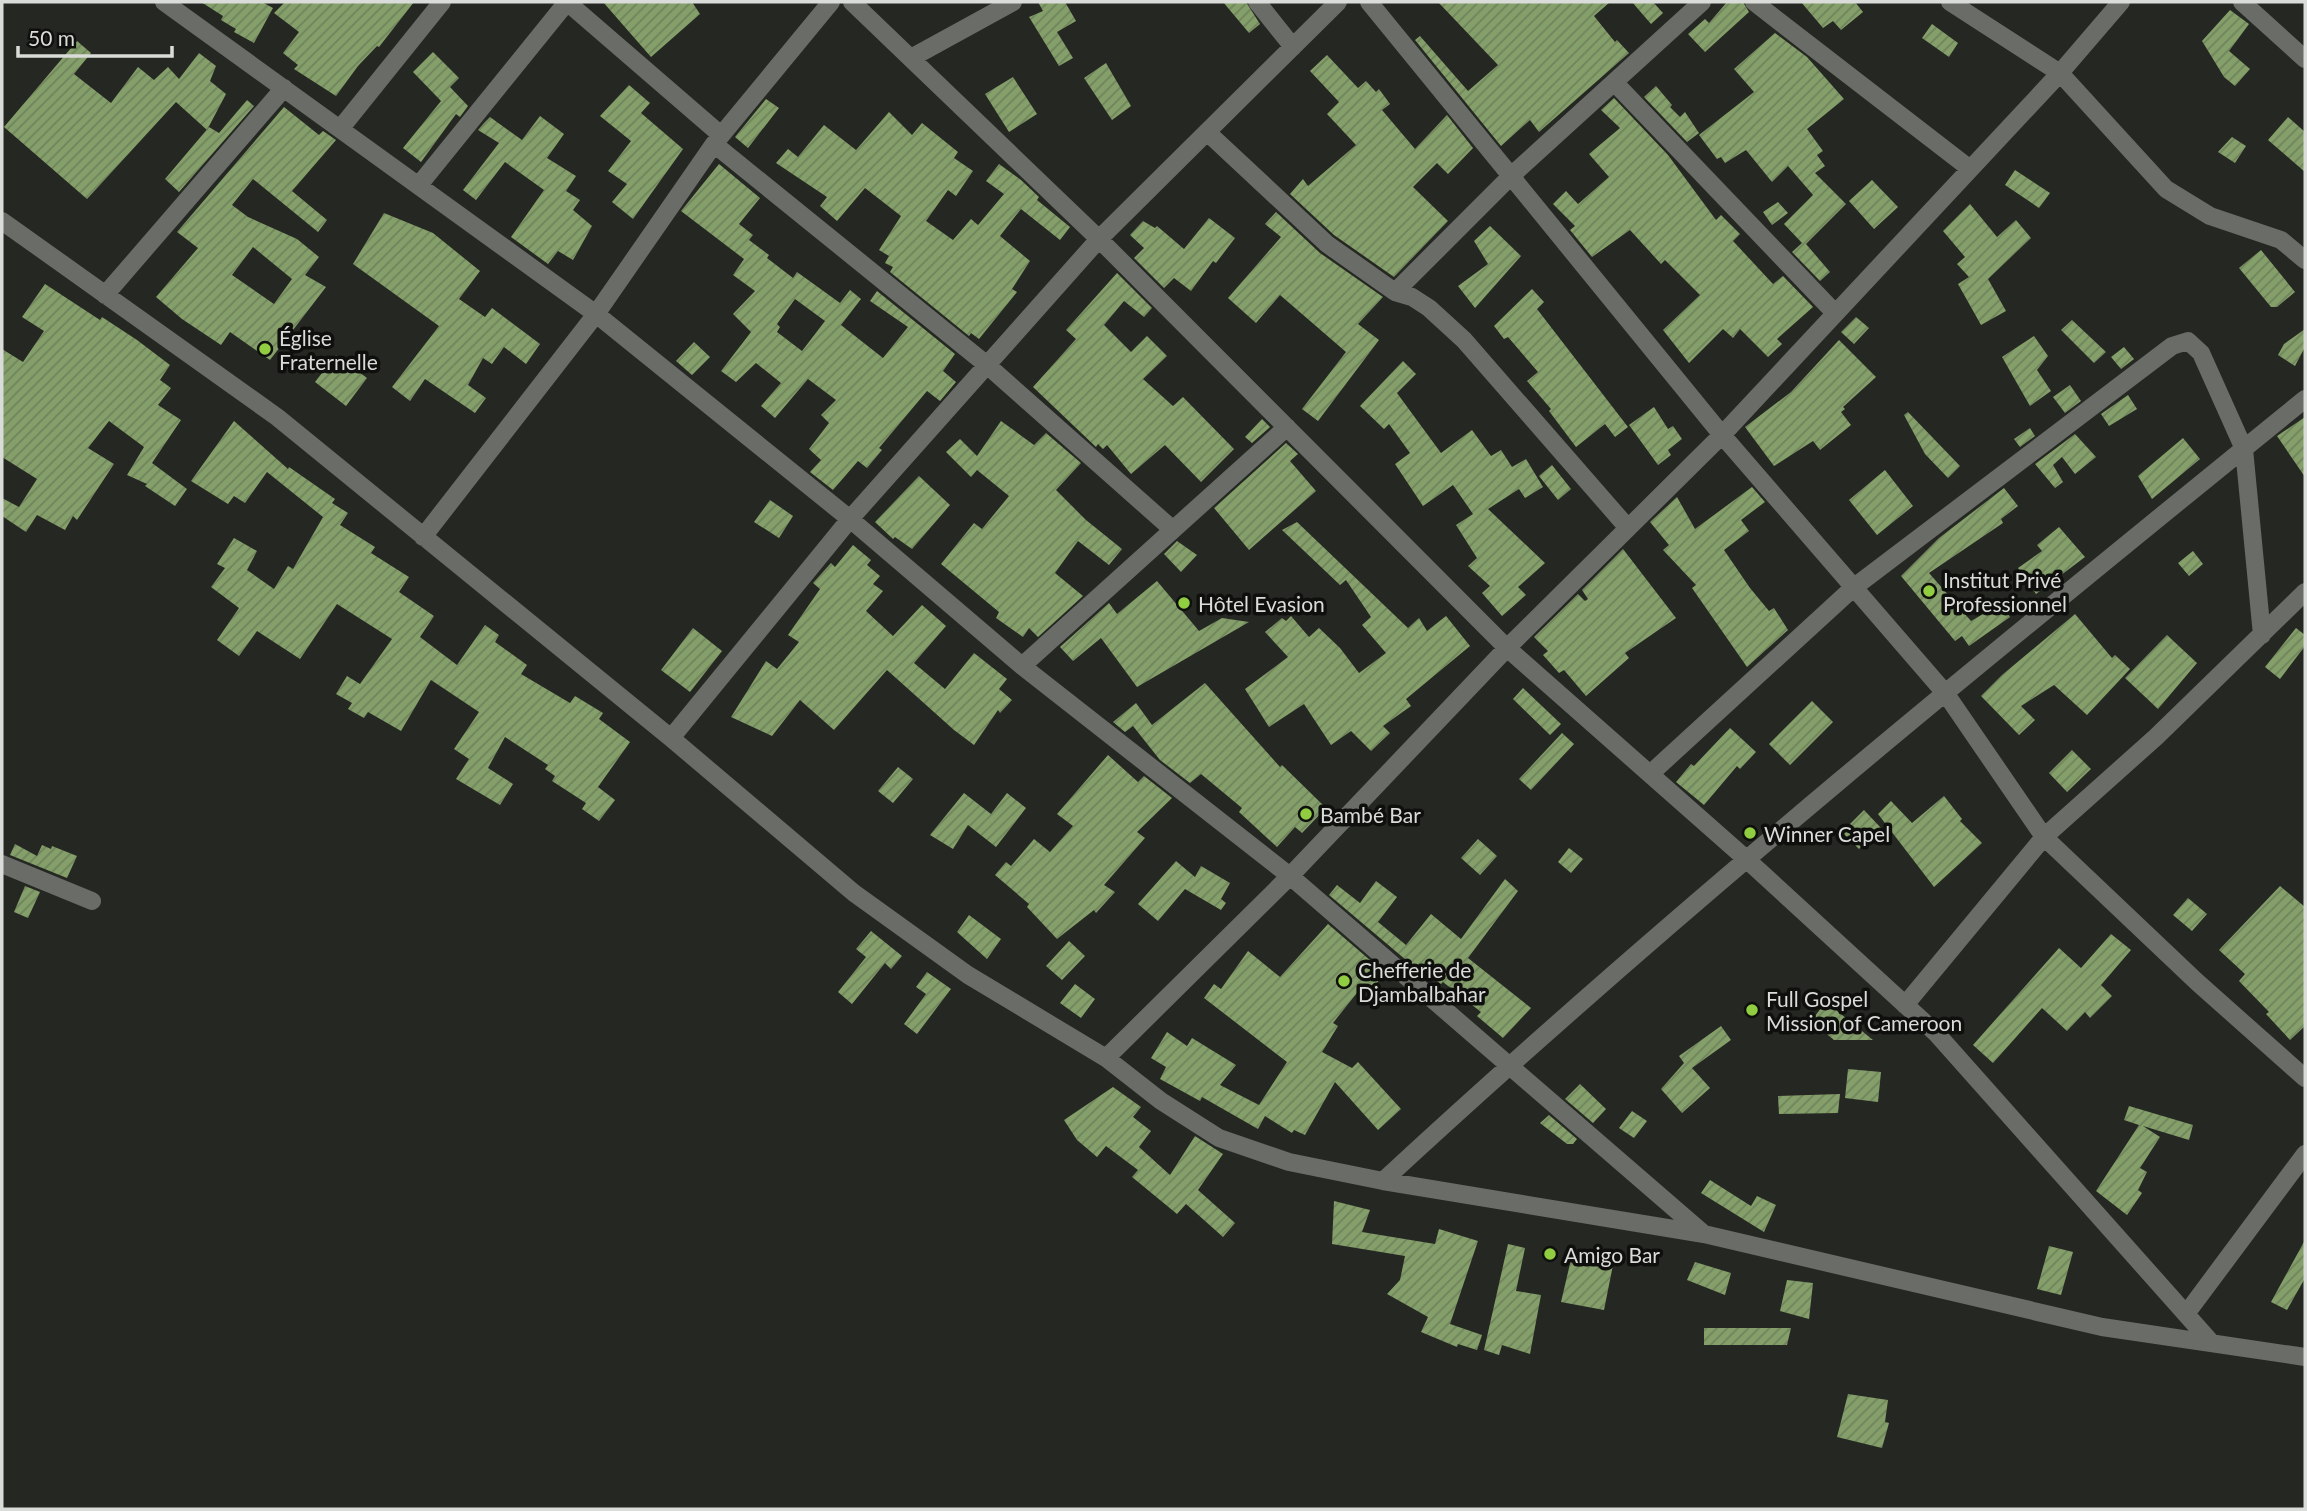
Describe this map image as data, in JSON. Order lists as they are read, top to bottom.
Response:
{
  "places": [
    "Église Fraternelle",
    "Institut Privé Professionnel",
    "Hôtel Evasion",
    "Bambé Bar",
    "Winner Capel",
    "Chefferie de Djambalbahar",
    "Full Gospel Mission of Cameroon",
    "Amigo Bar"
  ],
  "scale_bar": "50 m"
}
